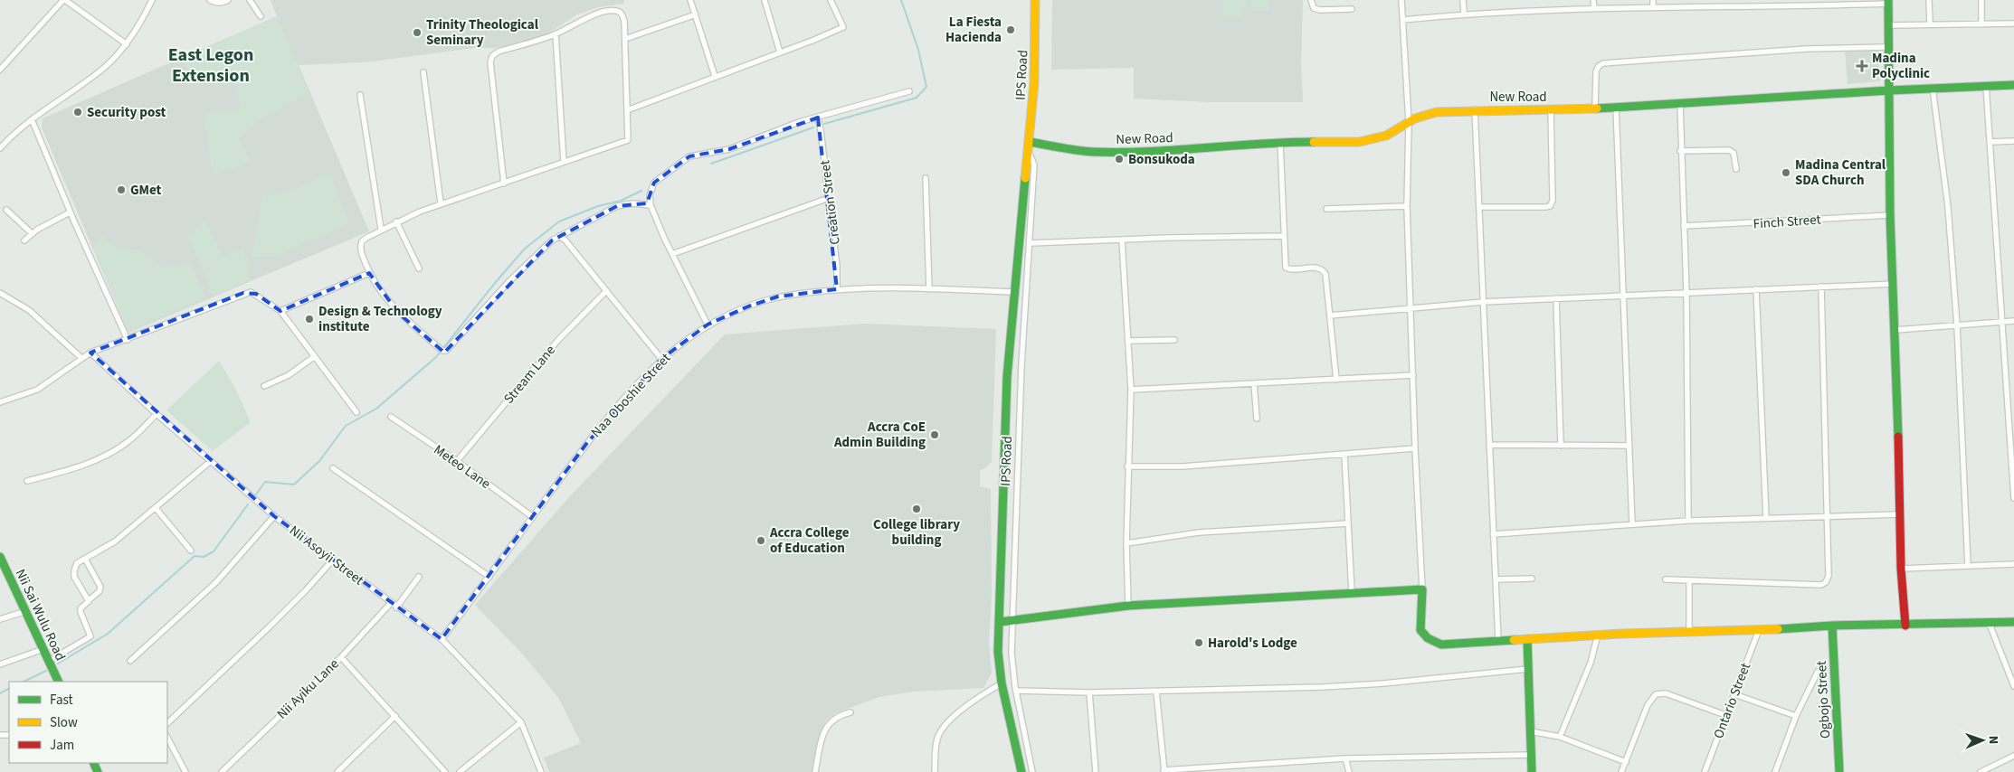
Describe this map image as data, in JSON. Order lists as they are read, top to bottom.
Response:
{
  "streets": {
    "street": [
      "IPS Road",
      "New Road",
      "Creation Street",
      "Finch Street",
      "Stream Lane",
      "Naa Oboshie Street",
      "Meteo Lane",
      "Nii Asoyii Street",
      "Nii Sai Wulu Road",
      "Nii Ayiku Lane",
      "Ogbojo Street",
      "Ontario Street"
    ]
  },
  "crossings": [
    ["IPS Road", "New Road"],
    ["IPS Road", "Naa Oboshie Street"],
    ["Creation Street", "Naa Oboshie Street"],
    ["Stream Lane", "Meteo Lane"],
    ["Naa Oboshie Street", "Meteo Lane"],
    ["Naa Oboshie Street", "Nii Asoyii Street"],
    ["Nii Asoyii Street", "Nii Ayiku Lane"]
  ],
  "districts": ["East Legon Extension"],
  "places": {
    "other": [
      "La Fiesta Hacienda",
      "Trinity Theological Seminary",
      "Security post",
      "Bonsukoda",
      "Madina Central SDA Church",
      "GMet",
      "Design & Technology institute",
      "Accra CoE Admin Building",
      "College library building",
      "Accra College of Education",
      "Harold's Lodge"
    ],
    "health": ["Madina Polyclinic"]
  },
  "legend": ["Fast", "Slow", "Jam"],
  "north": "right"
}
